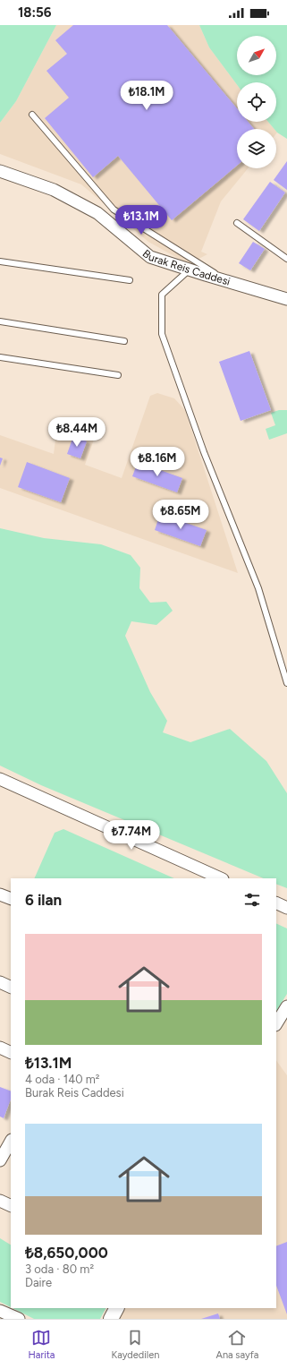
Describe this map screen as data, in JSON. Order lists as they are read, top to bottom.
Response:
{
  "streets": {
    "street": ["Burak Reis Caddesi"]
  },
  "north": "top right",
  "page": {
    "status": "18:56",
    "price": [
      "₺18.1M",
      "₺13.1M",
      "₺8.44M",
      "₺8.16M",
      "₺8.65M",
      "₺7.74M"
    ],
    "heading": "6 ilan",
    "list": [
      {
        "name": "₺13.1M",
        "note": "4 oda · 140 m² · Burak Reis Caddesi"
      },
      {
        "name": "₺8,650,000",
        "note": "3 oda · 80 m² · Daire"
      }
    ],
    "tabs": ["Harita", "Kaydedilen", "Ana sayfa"]
  }
}
